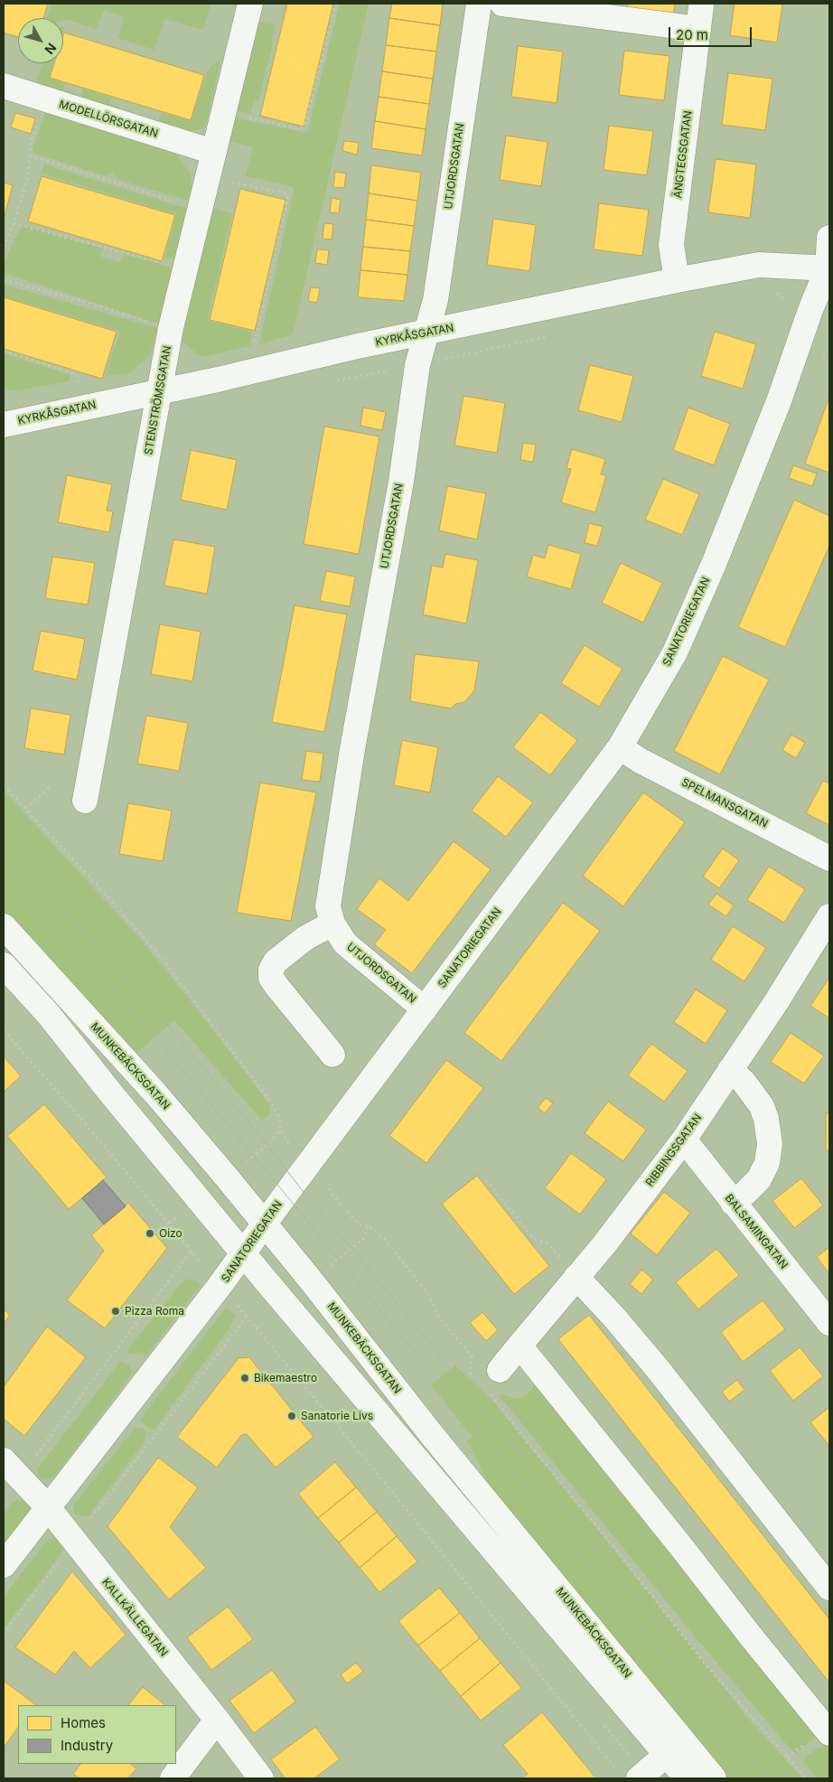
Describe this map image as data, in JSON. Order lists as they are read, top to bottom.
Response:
{
  "streets": {
    "street": [
      "MODELLÖRSGATAN",
      "ÄNGTEGSGATAN",
      "UTJORDSGATAN",
      "KYRKÅSGATAN",
      "STENSTRÖMSGATAN",
      "SANATORIEGATAN",
      "SPELMANSGATAN",
      "MUNKEBÄCKSGATAN",
      "RIBBINGSGATAN",
      "BALSAMINGATAN",
      "KALLKÄLLEGATAN"
    ]
  },
  "crossings": [
    ["MODELLÖRSGATAN", "STENSTRÖMSGATAN"],
    ["ÄNGTEGSGATAN", "KYRKÅSGATAN"],
    ["UTJORDSGATAN", "KYRKÅSGATAN"],
    ["UTJORDSGATAN", "SANATORIEGATAN"],
    ["KYRKÅSGATAN", "STENSTRÖMSGATAN"],
    ["KYRKÅSGATAN", "SANATORIEGATAN"],
    ["SANATORIEGATAN", "SPELMANSGATAN"],
    ["SANATORIEGATAN", "MUNKEBÄCKSGATAN"],
    ["SANATORIEGATAN", "KALLKÄLLEGATAN"],
    ["RIBBINGSGATAN", "BALSAMINGATAN"]
  ],
  "places": [
    "Oizo",
    "Pizza Roma",
    "Bikemaestro",
    "Sanatorie Livs"
  ],
  "legend": ["Homes", "Industry"],
  "scale_bar": "20 m",
  "north": "bottom right"
}
